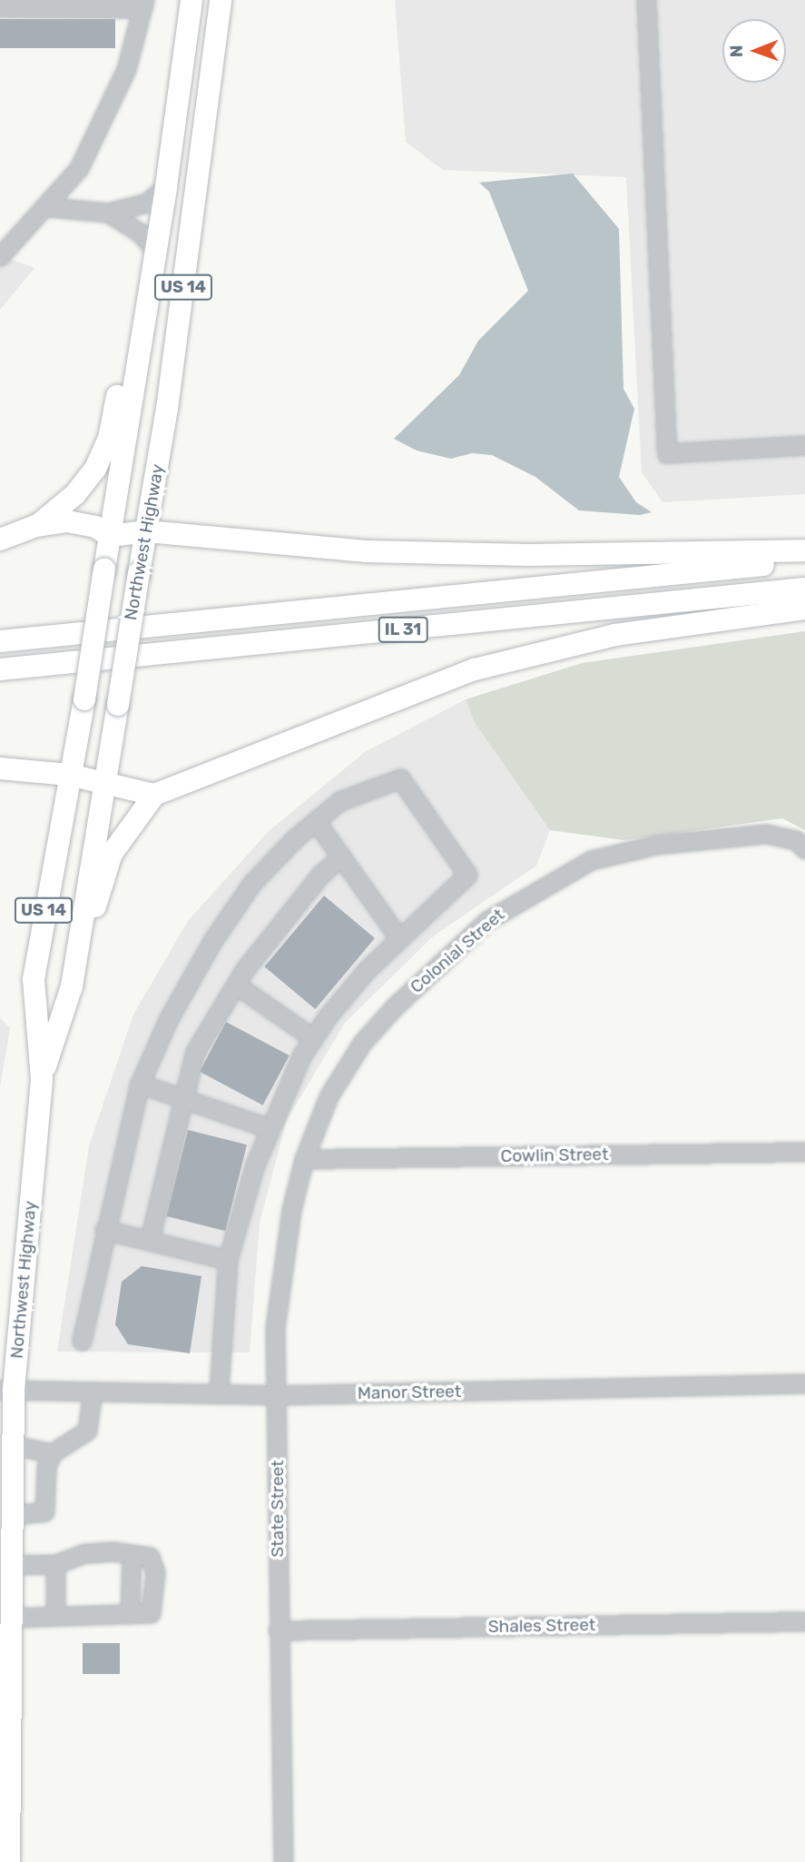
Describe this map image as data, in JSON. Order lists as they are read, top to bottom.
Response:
{
  "streets": {
    "main road": ["US 14", "Northwest Highway", "IL 31"],
    "street": [
      "Colonial Street",
      "Cowlin Street",
      "Manor Street",
      "State Street",
      "Shales Street"
    ]
  },
  "crossings": [
    ["Northwest Highway", "Manor Street"],
    ["Colonial Street", "Cowlin Street"],
    ["Colonial Street", "State Street"],
    ["Cowlin Street", "State Street"],
    ["Manor Street", "State Street"],
    ["State Street", "Shales Street"]
  ],
  "north": "left"
}
